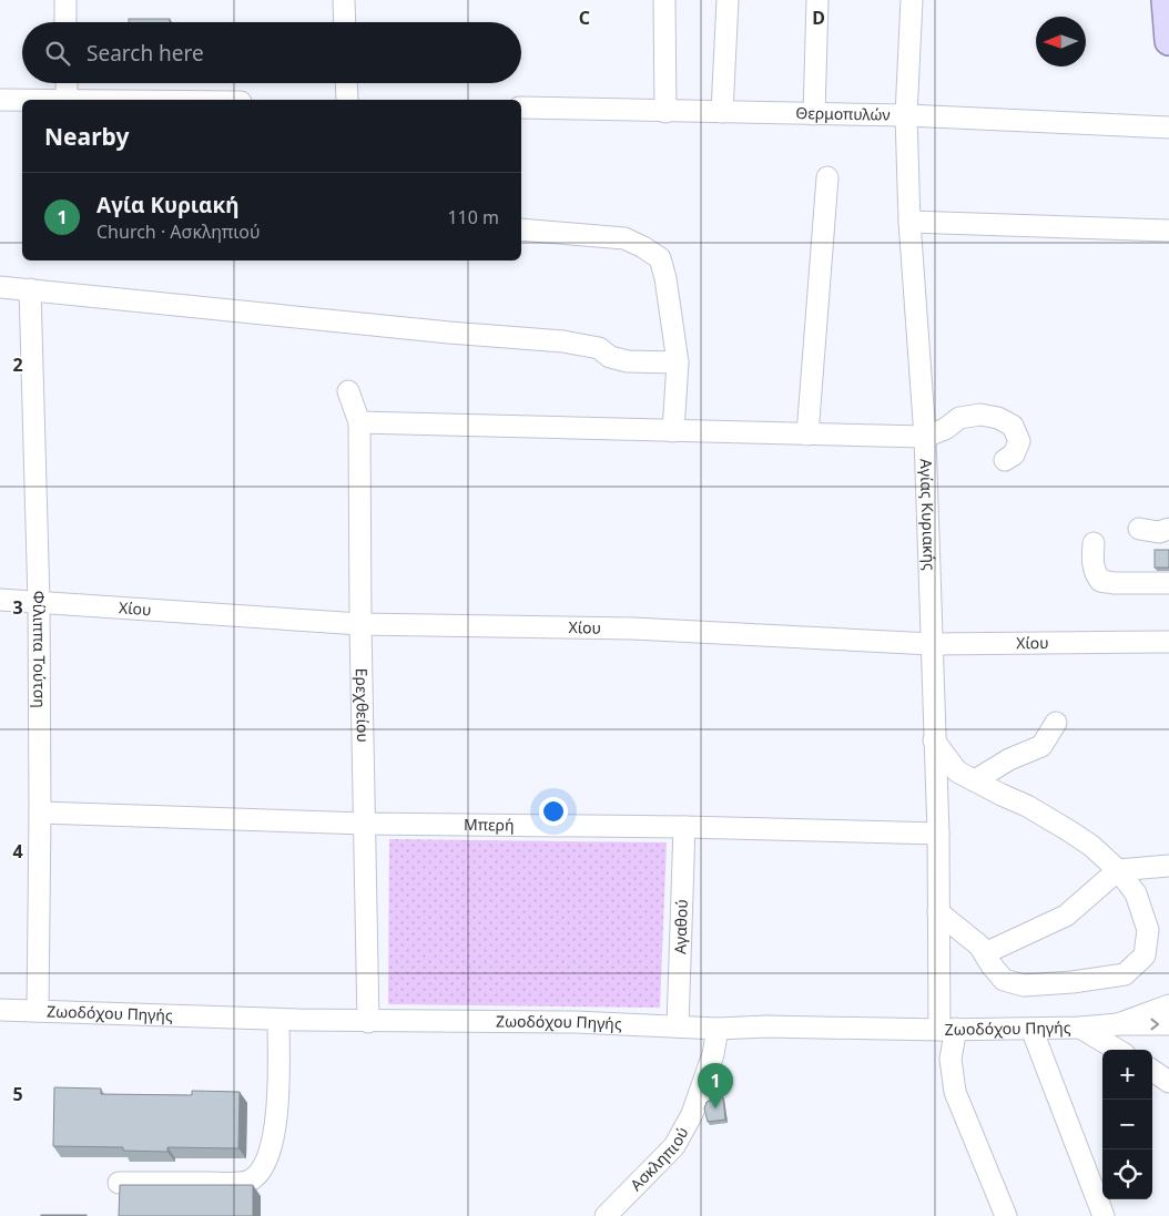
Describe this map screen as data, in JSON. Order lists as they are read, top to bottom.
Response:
{
  "streets": {
    "street": [
      "Θερμοπυλών",
      "Αγίας Κυριακής",
      "Χίου",
      "Φίλιππα Τούτση",
      "Ερεχθείου",
      "Μπερή",
      "Αγαθού",
      "Ζωοδόχου Πηγής",
      "Ασκληπιού"
    ]
  },
  "crossings": [
    ["Θερμοπυλών", "Αγίας Κυριακής"],
    ["Αγίας Κυριακής", "Χίου"],
    ["Αγίας Κυριακής", "Μπερή"],
    ["Αγίας Κυριακής", "Ζωοδόχου Πηγής"],
    ["Χίου", "Φίλιππα Τούτση"],
    ["Χίου", "Ερεχθείου"],
    ["Φίλιππα Τούτση", "Μπερή"],
    ["Φίλιππα Τούτση", "Ζωοδόχου Πηγής"],
    ["Ερεχθείου", "Μπερή"],
    ["Ερεχθείου", "Ζωοδόχου Πηγής"],
    ["Μπερή", "Αγαθού"],
    ["Αγαθού", "Ζωοδόχου Πηγής"],
    ["Ζωοδόχου Πηγής", "Ασκληπιού"]
  ],
  "north": "left",
  "page": {
    "search": "Search here",
    "heading": "Nearby",
    "list": [
      {
        "mark": "1",
        "name": "Αγία Κυριακή",
        "note": "Church · Ασκληπιού",
        "value": "110 m"
      }
    ],
    "map_buttons": ["+", "−"],
    "pins": "1"
  },
  "grid": {
    "columns": ["C", "D"],
    "rows": [
      "2",
      "3",
      "4",
      "5"
    ]
  }
}
